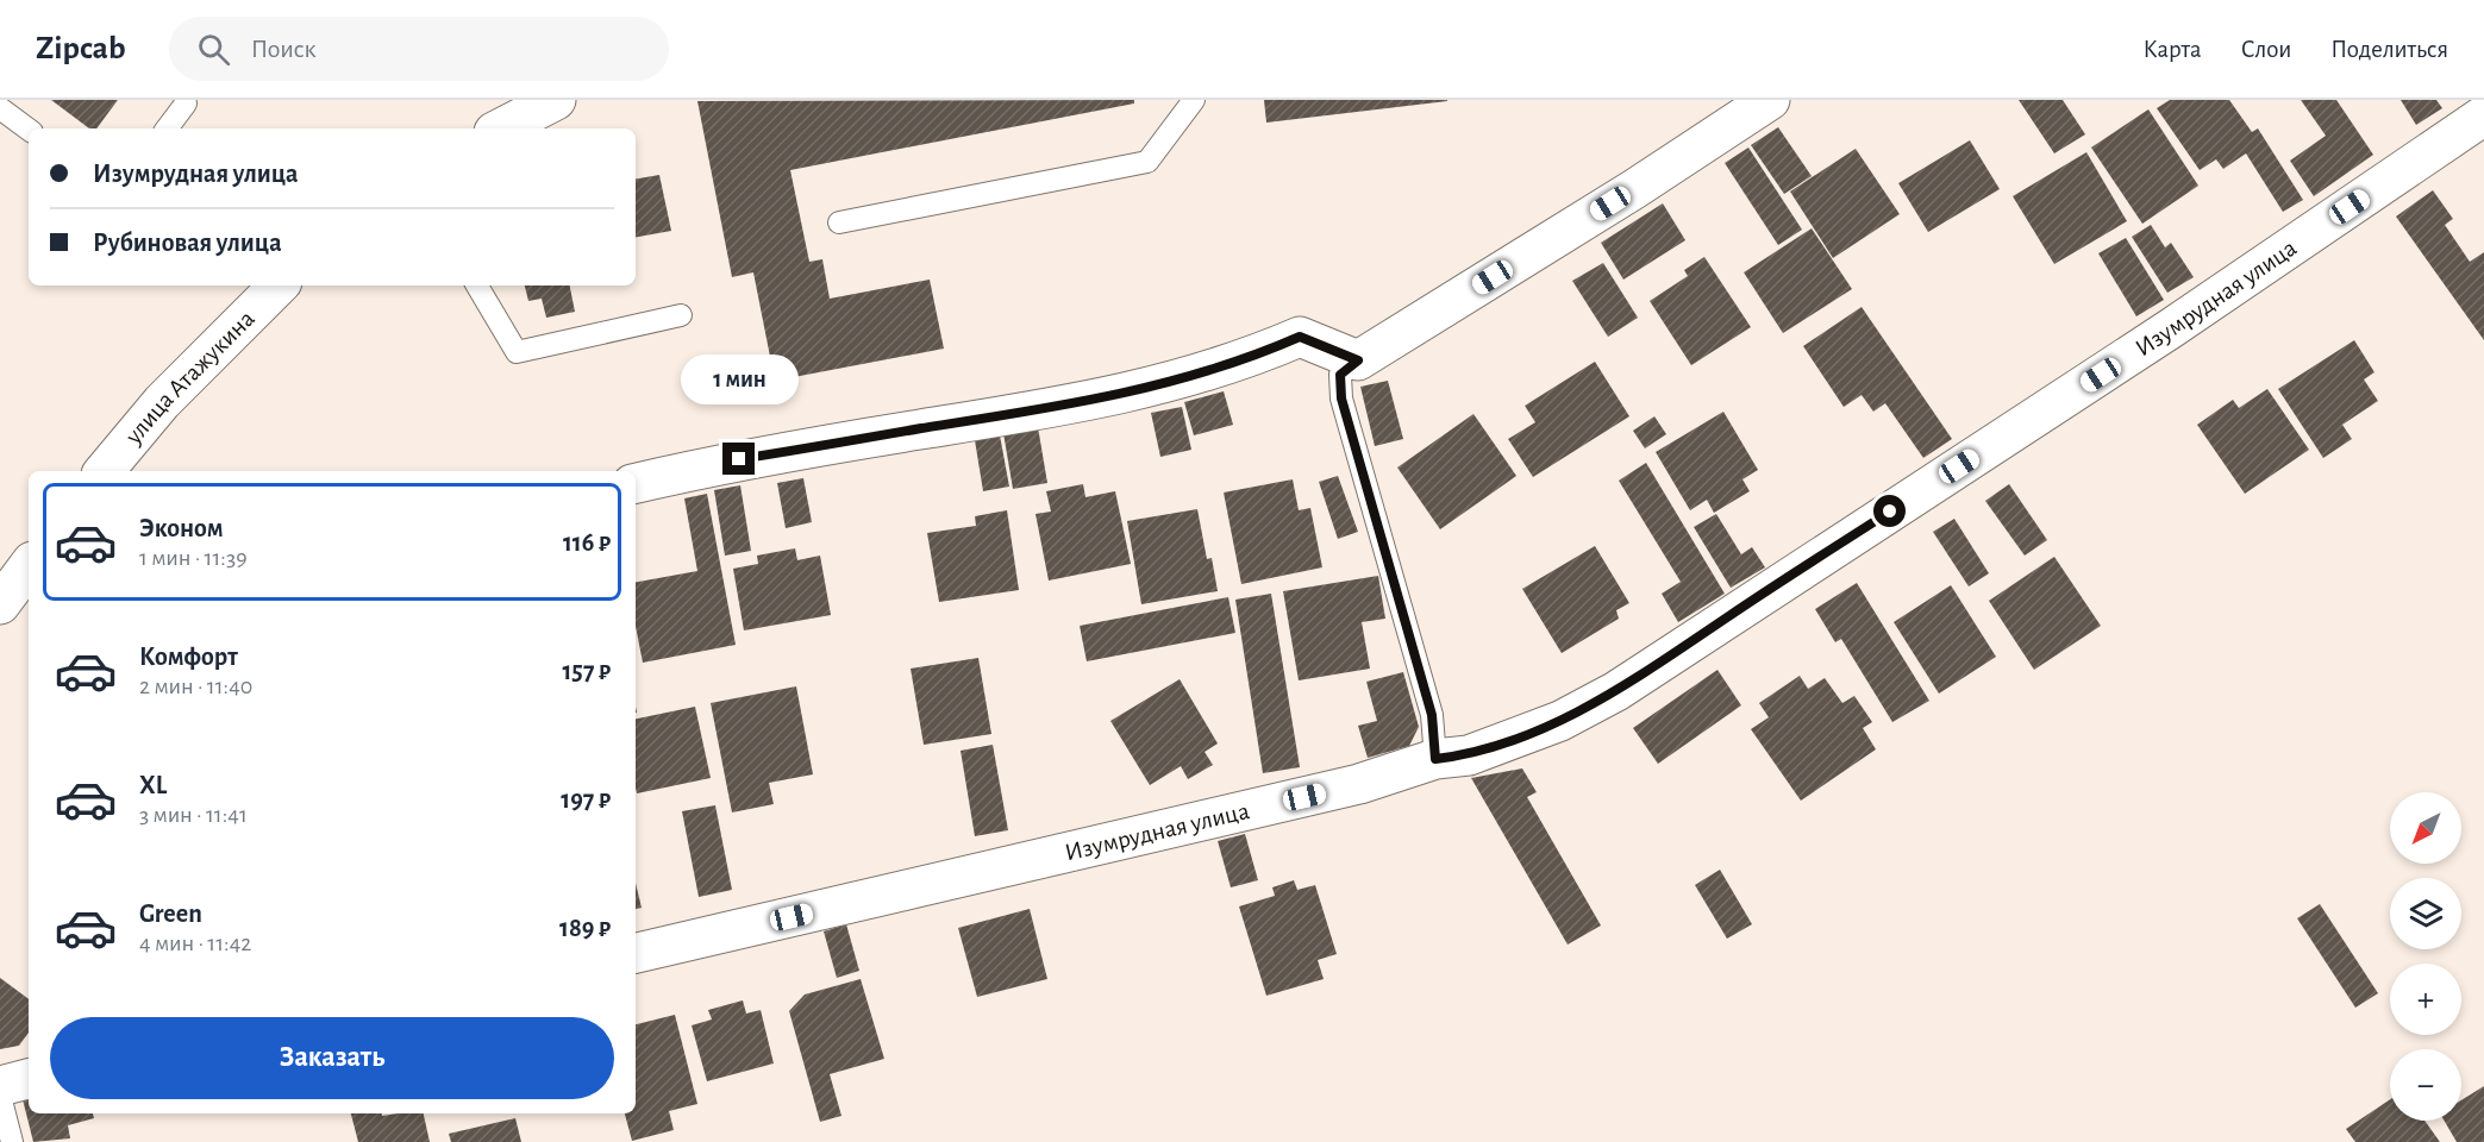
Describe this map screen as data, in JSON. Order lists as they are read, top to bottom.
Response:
{
  "streets": {
    "street": ["Изумрудная улица", "улица Атажукина"]
  },
  "north": "bottom left",
  "page": {
    "header": "Zipcab",
    "search": "Поиск",
    "nav": ["Карта", "Слои", "Поделиться"],
    "banner": ["Изумрудная улица", "Рубиновая улица"],
    "bubble": "1 мин",
    "list": [
      {
        "name": "Эконом",
        "note": "1 мин · 11:39",
        "value": "116 ₽"
      },
      {
        "name": "Комфорт",
        "note": "2 мин · 11:40",
        "value": "157 ₽"
      },
      {
        "name": "XL",
        "note": "3 мин · 11:41",
        "value": "197 ₽"
      },
      {
        "name": "Green",
        "note": "4 мин · 11:42",
        "value": "189 ₽"
      }
    ],
    "map_buttons": ["+", "−"],
    "buttons": "Заказать"
  }
}
